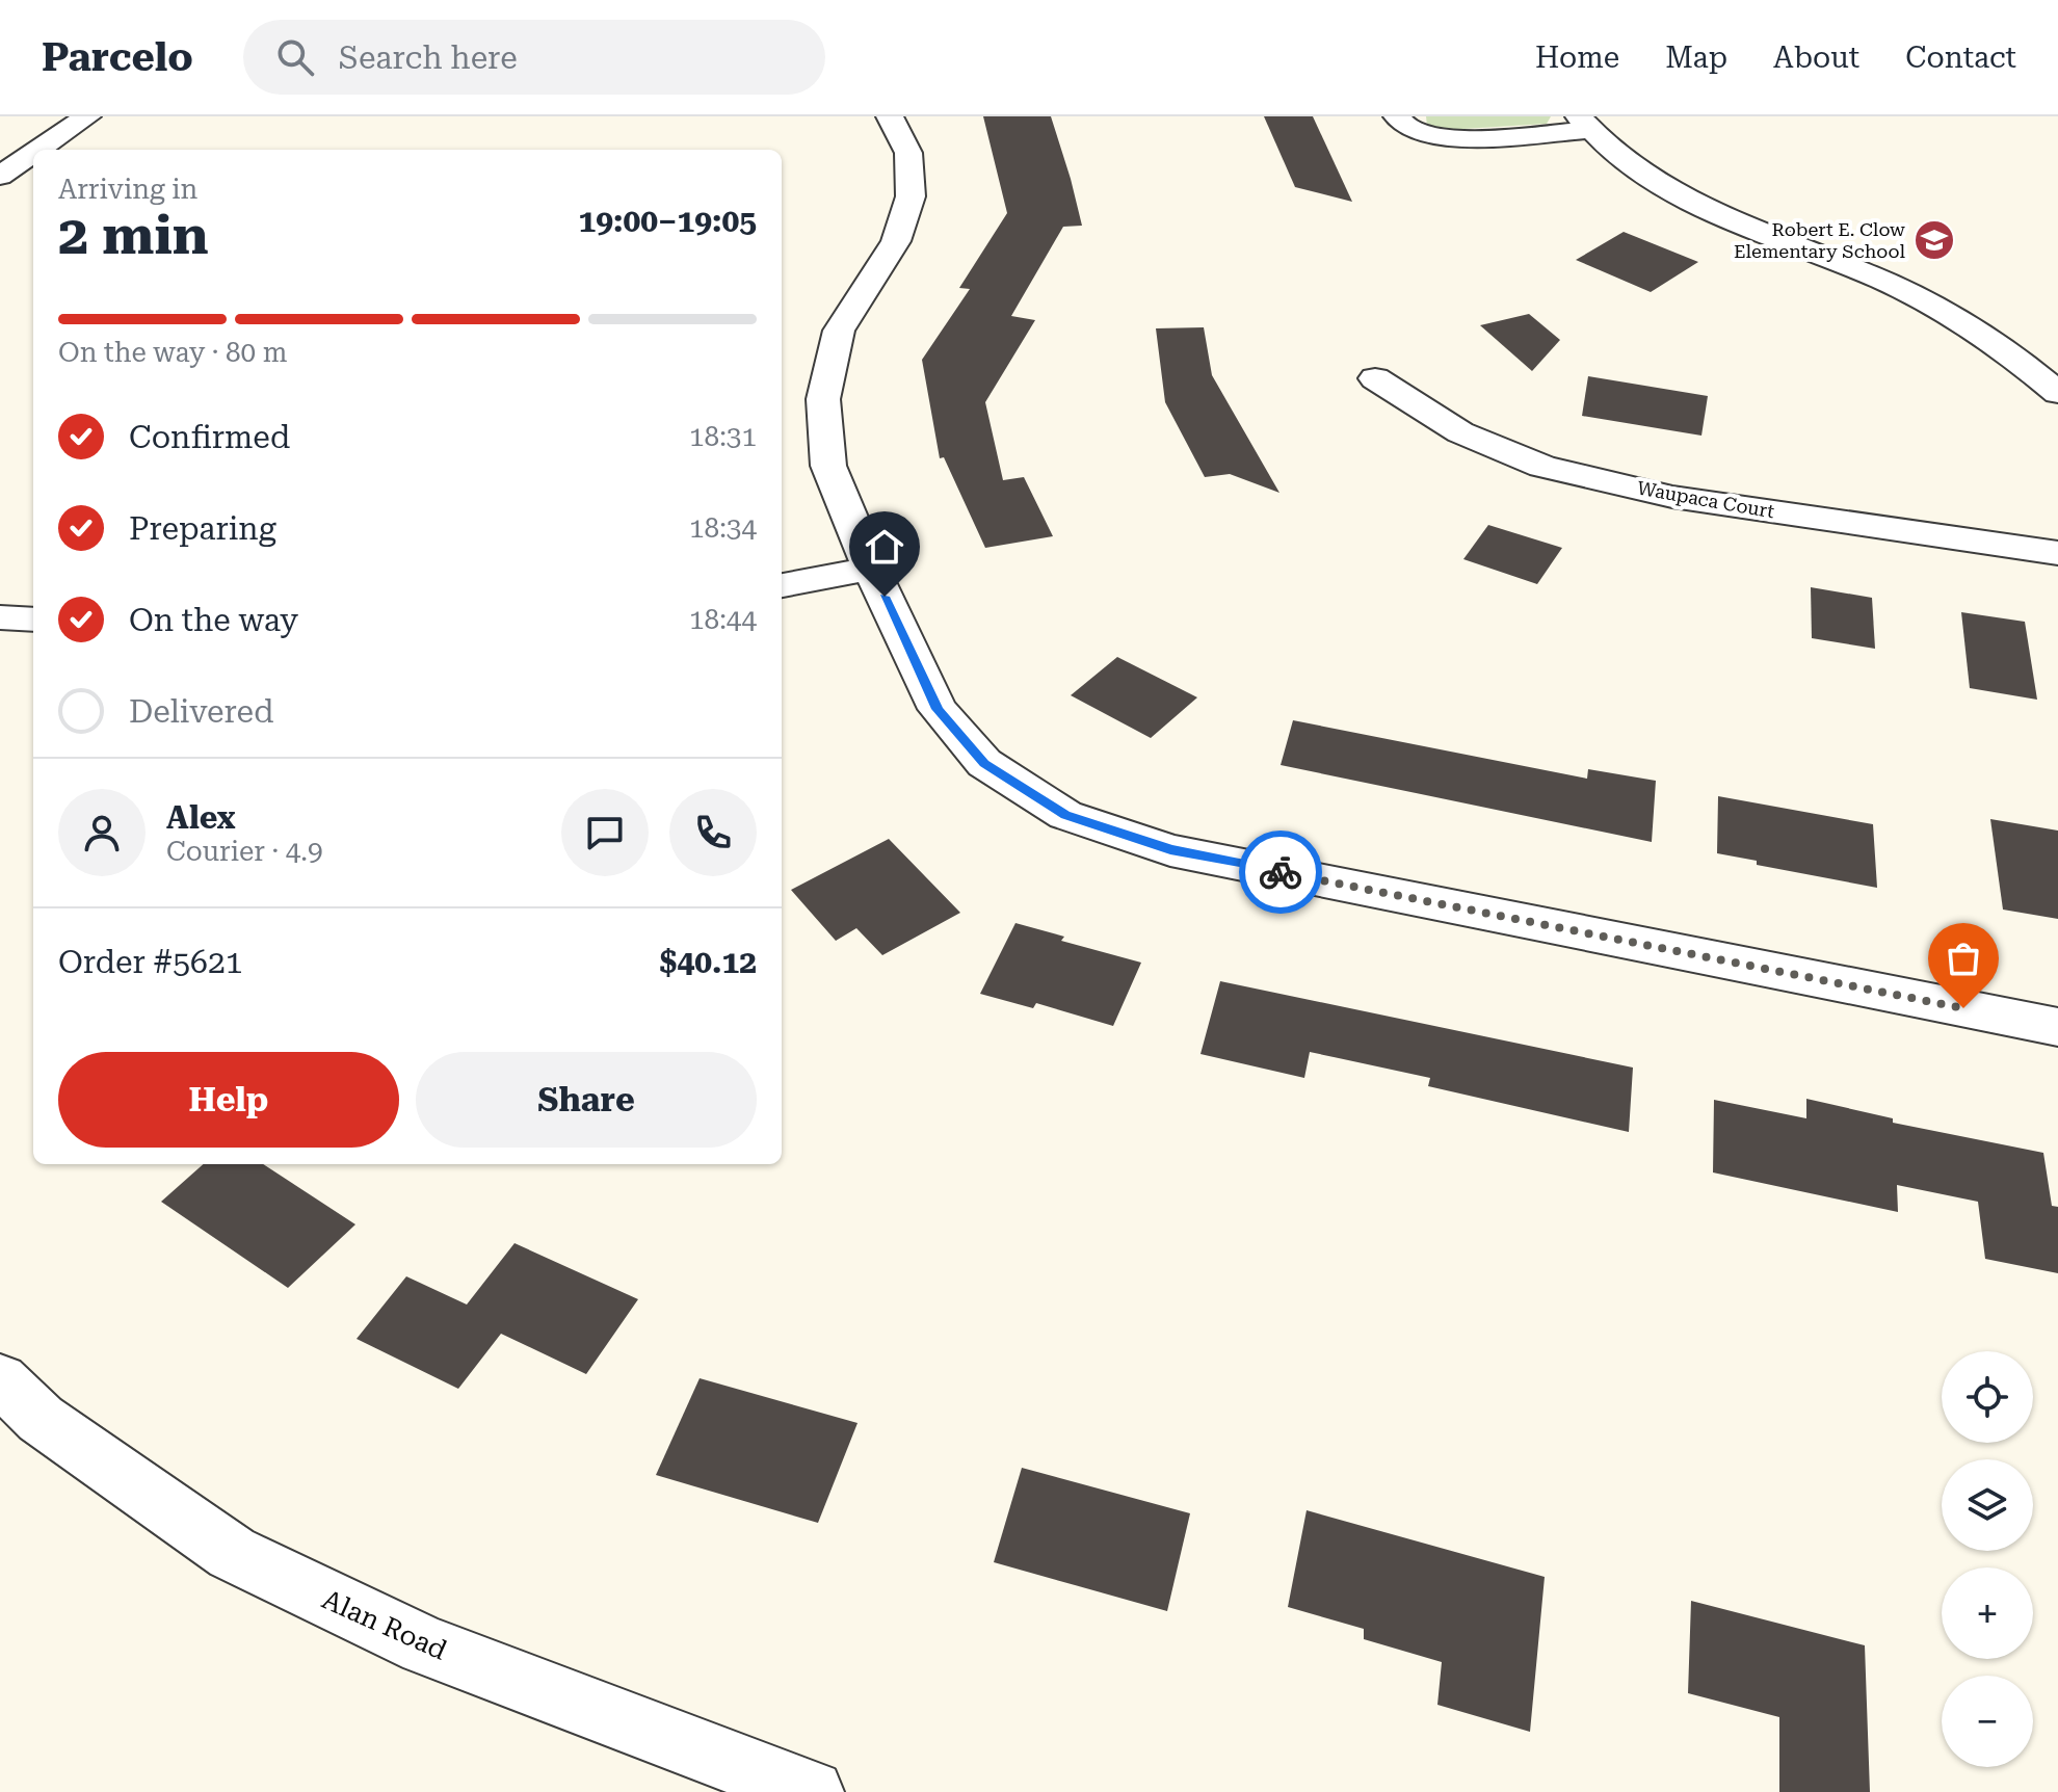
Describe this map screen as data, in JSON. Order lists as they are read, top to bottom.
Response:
{
  "streets": {
    "street": ["Waupaca Court", "Alan Road"]
  },
  "places": {
    "school or university": ["Robert E. Clow Elementary School"]
  },
  "page": {
    "header": "Parcelo",
    "search": "Search here",
    "nav": [
      "Home",
      "Map",
      "About",
      "Contact"
    ],
    "heading": ["2 min", "Arriving in", "19:00–19:05"],
    "panel": [
      "Alex",
      "Courier · 4.9",
      "Order #5621",
      "$40.12"
    ],
    "bar": "On the way · 80 m",
    "list": [
      ["Confirmed", "18:31"],
      ["Preparing", "18:34"],
      ["On the way", "18:44"],
      "Delivered"
    ],
    "buttons": ["Help", "Share"],
    "map_buttons": ["+", "−"]
  }
}
